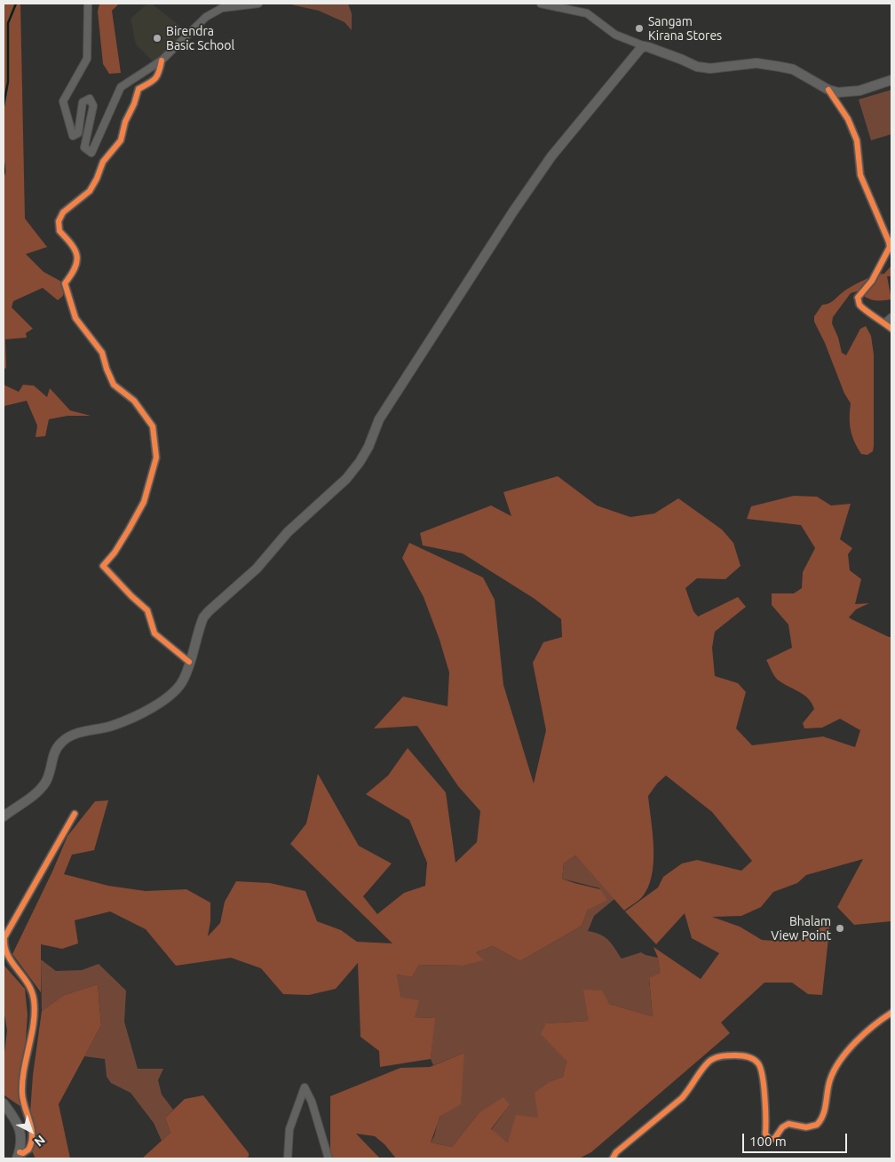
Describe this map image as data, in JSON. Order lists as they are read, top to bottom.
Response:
{
  "places": ["Sangam Kirana Stores", "Birendra Basic School", "Bhalam View Point"],
  "scale_bar": "100 m",
  "north": "bottom right"
}
